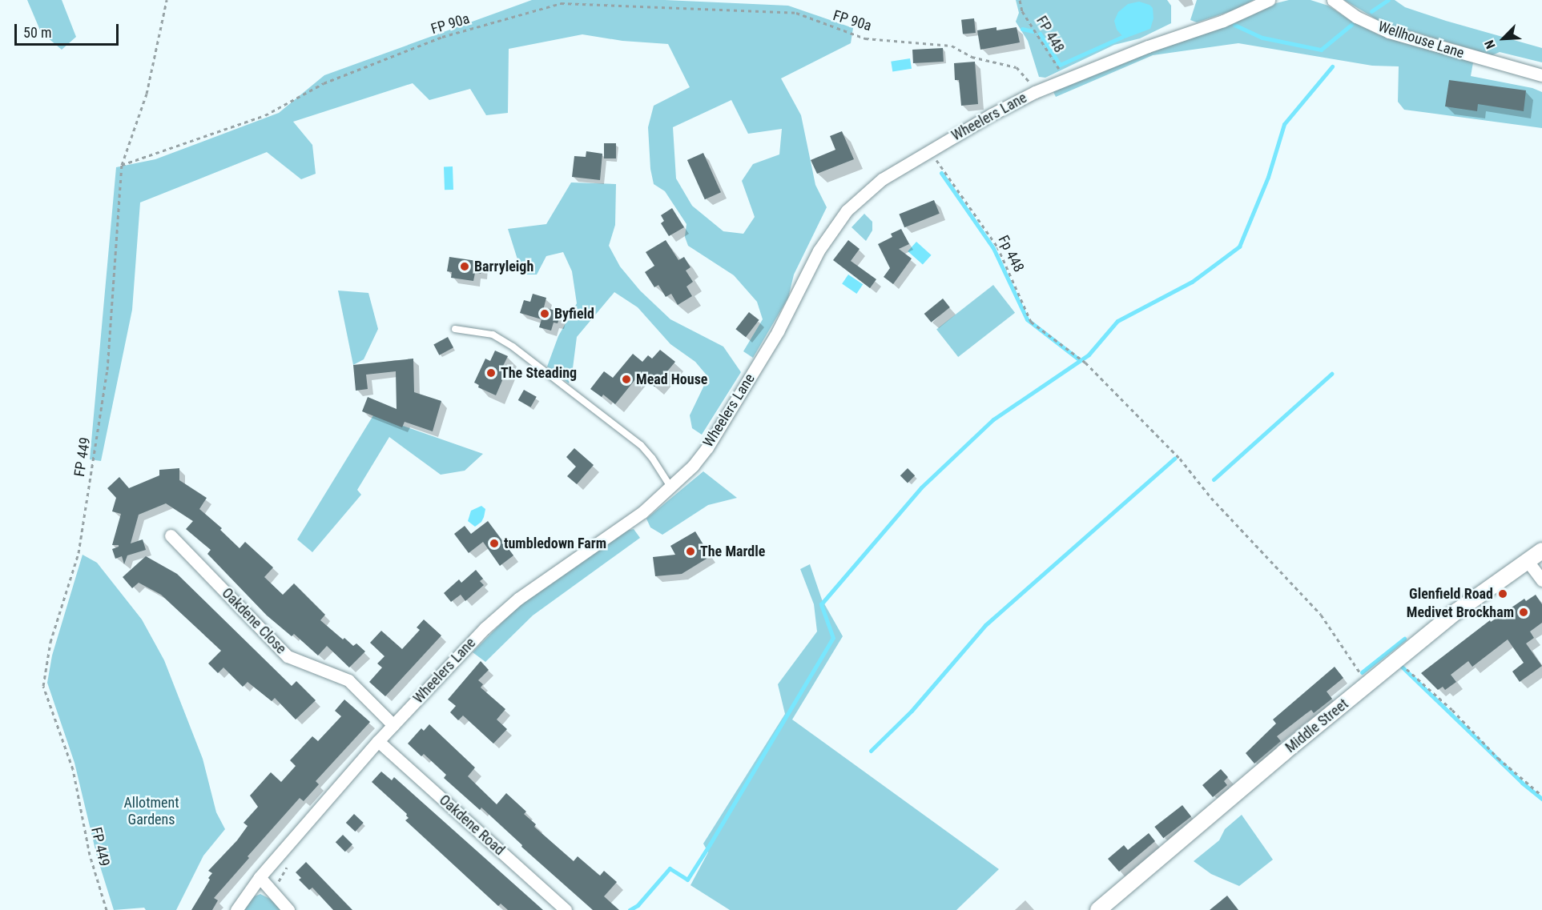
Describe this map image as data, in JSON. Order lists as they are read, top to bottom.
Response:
{
  "streets": {
    "street": [
      "Wellhouse Lane",
      "Wheelers Lane",
      "Oakdene Close",
      "Middle Street",
      "Oakdene Road"
    ],
    "path": [
      "FP 90a",
      "FP 448",
      "Fp 448",
      "FP 449"
    ]
  },
  "crossings": [
    ["FP 90a", "Wheelers Lane"],
    ["FP 90a", "FP 449"],
    ["FP 448", "Wheelers Lane"],
    ["Wheelers Lane", "Fp 448"],
    ["Wheelers Lane", "Oakdene Close"],
    ["Wheelers Lane", "Oakdene Road"],
    ["Fp 448", "Middle Street"]
  ],
  "parks": ["Allotment Gardens"],
  "places": [
    "Barryleigh",
    "Byfield",
    "The Steading",
    "Mead House",
    "tumbledown Farm",
    "The Mardle",
    "Glenfield Road",
    "Medivet Brockham"
  ],
  "scale_bar": "50 m",
  "north": "bottom left"
}
